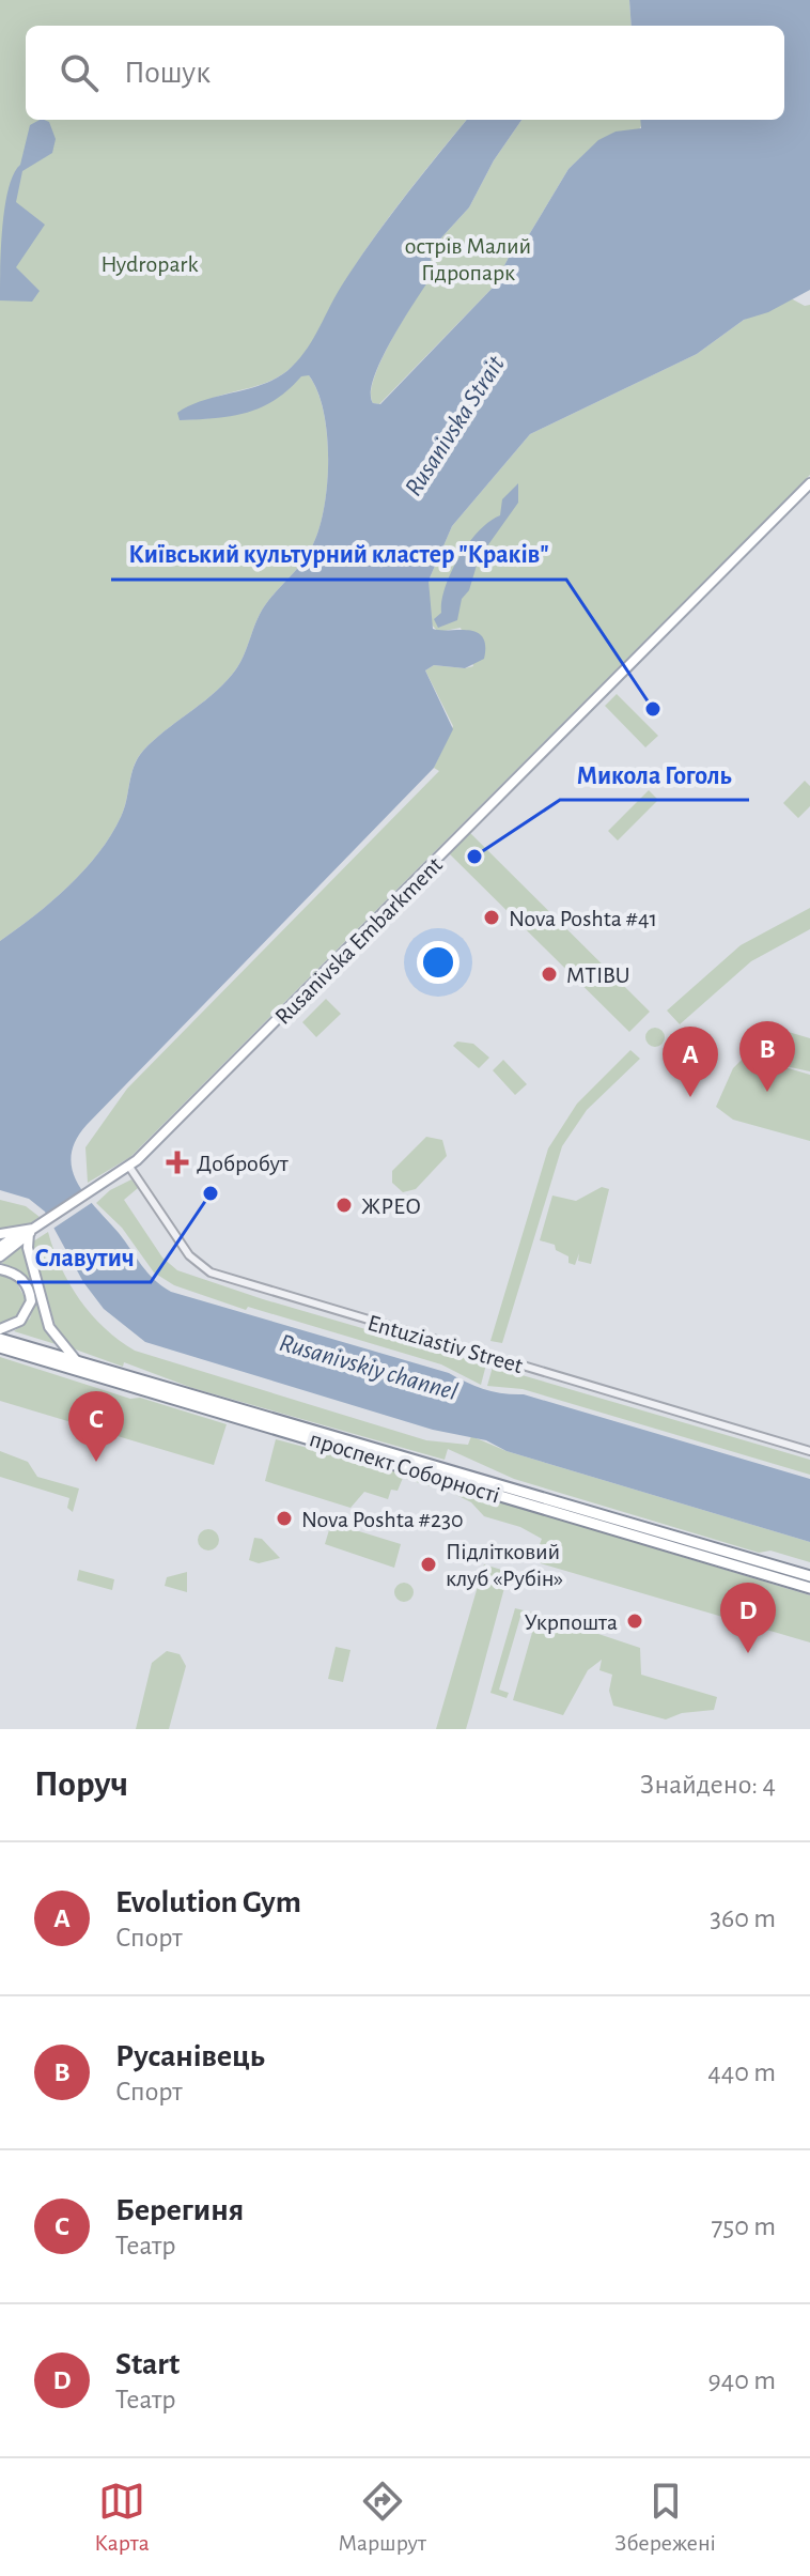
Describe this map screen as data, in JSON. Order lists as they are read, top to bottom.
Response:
{
  "streets": {
    "highway": ["проспект Соборності"],
    "main road": ["Rusanivska Embarkment"],
    "street": ["Entuziastiv Street"]
  },
  "crossings": [
    ["Rusanivska Embarkment", "Entuziastiv Street"]
  ],
  "water": ["Rusanivska Strait", "Rusanivskiy channel"],
  "parks": ["острів Малий Гідропарк", "Hydropark"],
  "places": {
    "other": [
      "Київський культурний кластер \"Краків\"",
      "Микола Гоголь",
      "Nova Poshta #41",
      "MTIBU",
      "Славутич",
      "ЖРЕО",
      "Nova Poshta #230",
      "Підлітковий клуб «Рубін»",
      "Укрпошта"
    ],
    "health": ["Добробут"]
  },
  "page": {
    "search": "Пошук",
    "pins": [
      "B",
      "A",
      "C",
      "D"
    ],
    "heading": ["Поруч", "Знайдено: 4"],
    "list": [
      {
        "mark": "A",
        "name": "Evolution Gym",
        "note": "Спорт",
        "value": "360 m"
      },
      {
        "mark": "B",
        "name": "Русанівець",
        "note": "Спорт",
        "value": "440 m"
      },
      {
        "mark": "C",
        "name": "Берегиня",
        "note": "Театр",
        "value": "750 m"
      },
      {
        "mark": "D",
        "name": "Start",
        "note": "Театр",
        "value": "940 m"
      }
    ],
    "nav": ["Карта", "Маршрут", "Збережені"]
  }
}
